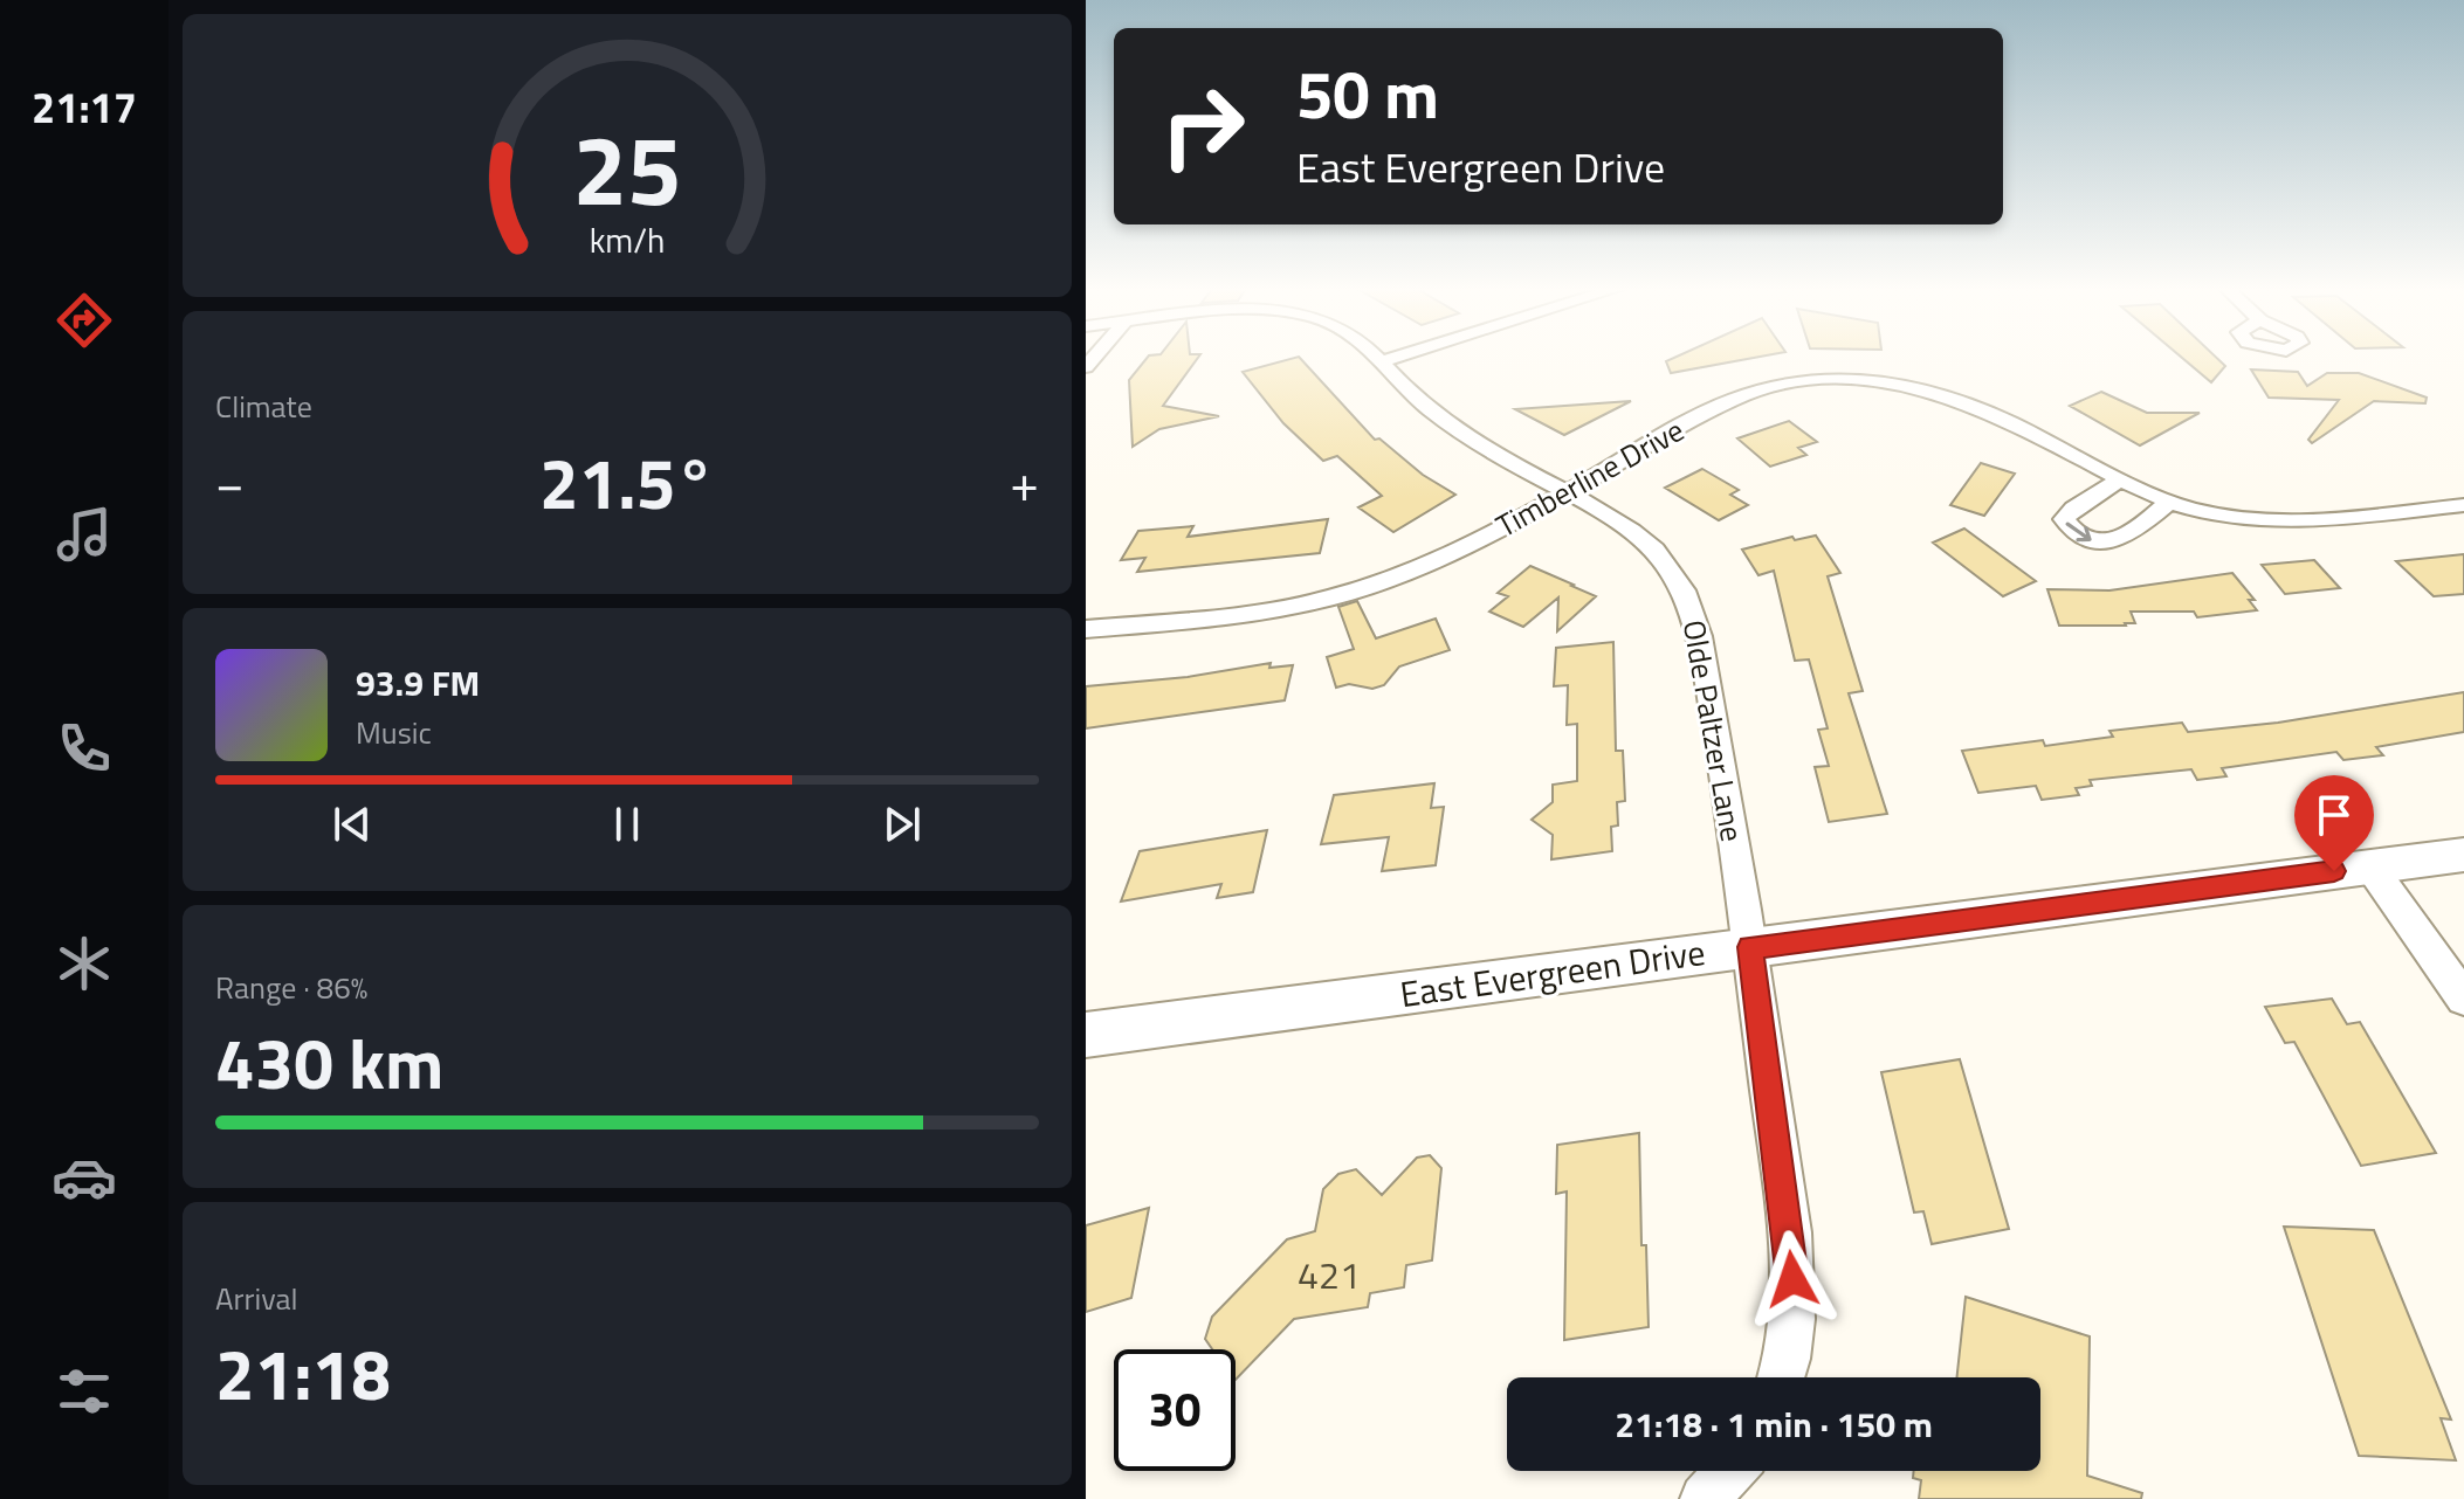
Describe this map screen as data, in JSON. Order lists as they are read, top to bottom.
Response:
{
  "streets": {
    "street": ["Timberline Drive", "Olde Paltzer Lane", "East Evergreen Drive"]
  },
  "crossings": [
    ["Timberline Drive", "Olde Paltzer Lane"],
    ["Olde Paltzer Lane", "East Evergreen Drive"]
  ],
  "house_numbers": ["421"],
  "page": {
    "tabs": "21:17",
    "turn": ["50 m", "East Evergreen Drive"],
    "tile": [
      "Climate",
      ["Range · 86%", "430 km"],
      ["Arrival", "21:18"]
    ],
    "heat": ["−", "21.5°", "+"],
    "song": ["93.9 FM", "Music"],
    "limit": "30",
    "trip": "21:18 · 1 min · 150 m",
    "gauge": ["25", "km/h"]
  }
}
